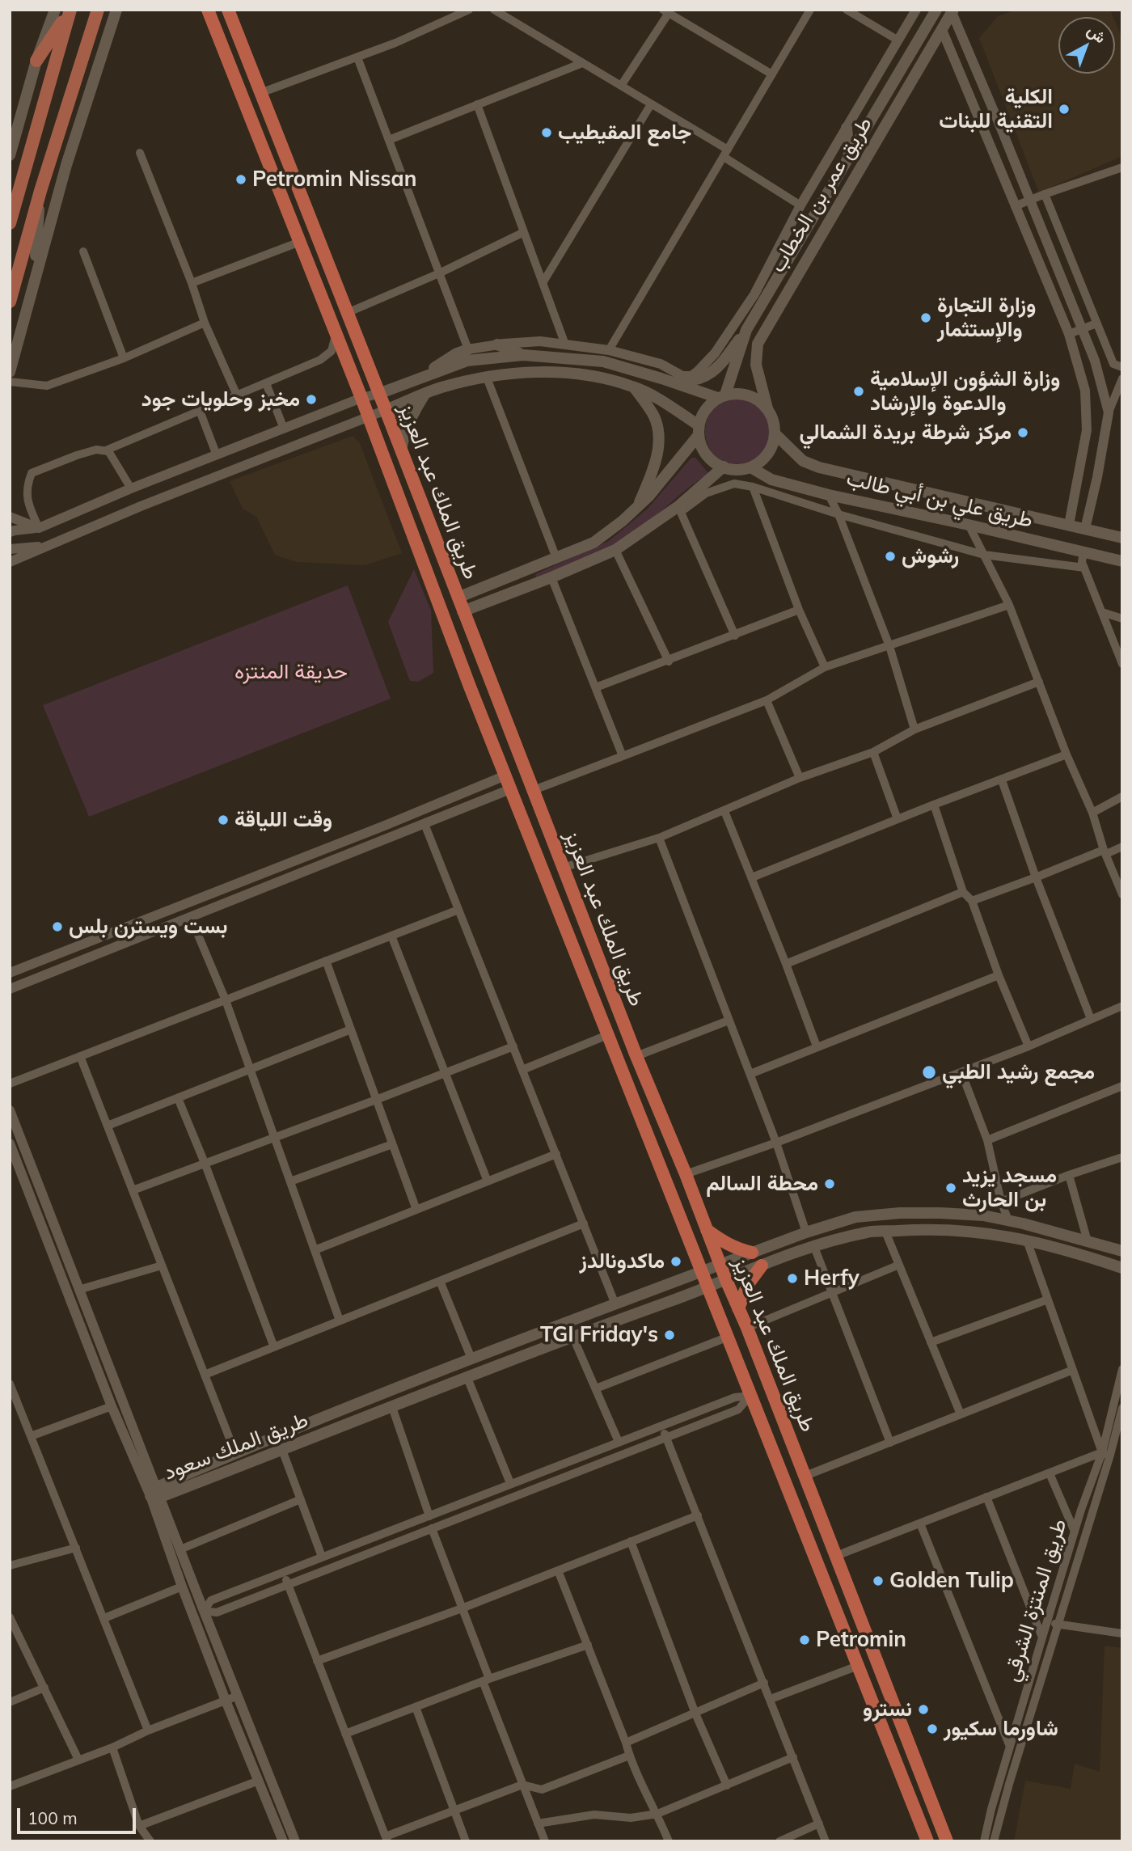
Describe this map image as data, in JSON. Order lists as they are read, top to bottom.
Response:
{
  "streets": {
    "highway": ["طريق الملك عبد العزيز"],
    "main road": ["طريق عمر بن الخطاب", "طريق علي بن أبي طالب", "طريق الملك سعود"],
    "street": ["طريق المنتزة الشرقي"]
  },
  "crossings": [
    ["طريق عمر بن الخطاب", "طريق علي بن أبي طالب"],
    ["طريق الملك عبد العزيز", "طريق الملك سعود"]
  ],
  "parks": ["حديقة المنتزه"],
  "places": [
    "الكلية التقنية للبنات",
    "جامع المقيطيب",
    "Petromin Nissan",
    "وزارة التجارة والإستثمار",
    "وزارة الشؤون الإسلامية والدعوة والإرشاد",
    "مخبز وحلويات جود",
    "مركز شرطة بريدة الشمالي",
    "رشوش",
    "وقت اللياقة",
    "بست ويسترن بلس",
    "مجمع رشيد الطبي",
    "محطة السالم",
    "مسجد يزيد بن الحارث",
    "ماكدونالدز",
    "Herfy",
    "TGI Friday's",
    "Golden Tulip",
    "Petromin",
    "نسترو",
    "شاورما سكيور"
  ],
  "scale_bar": "100 m",
  "north": "top right"
}
